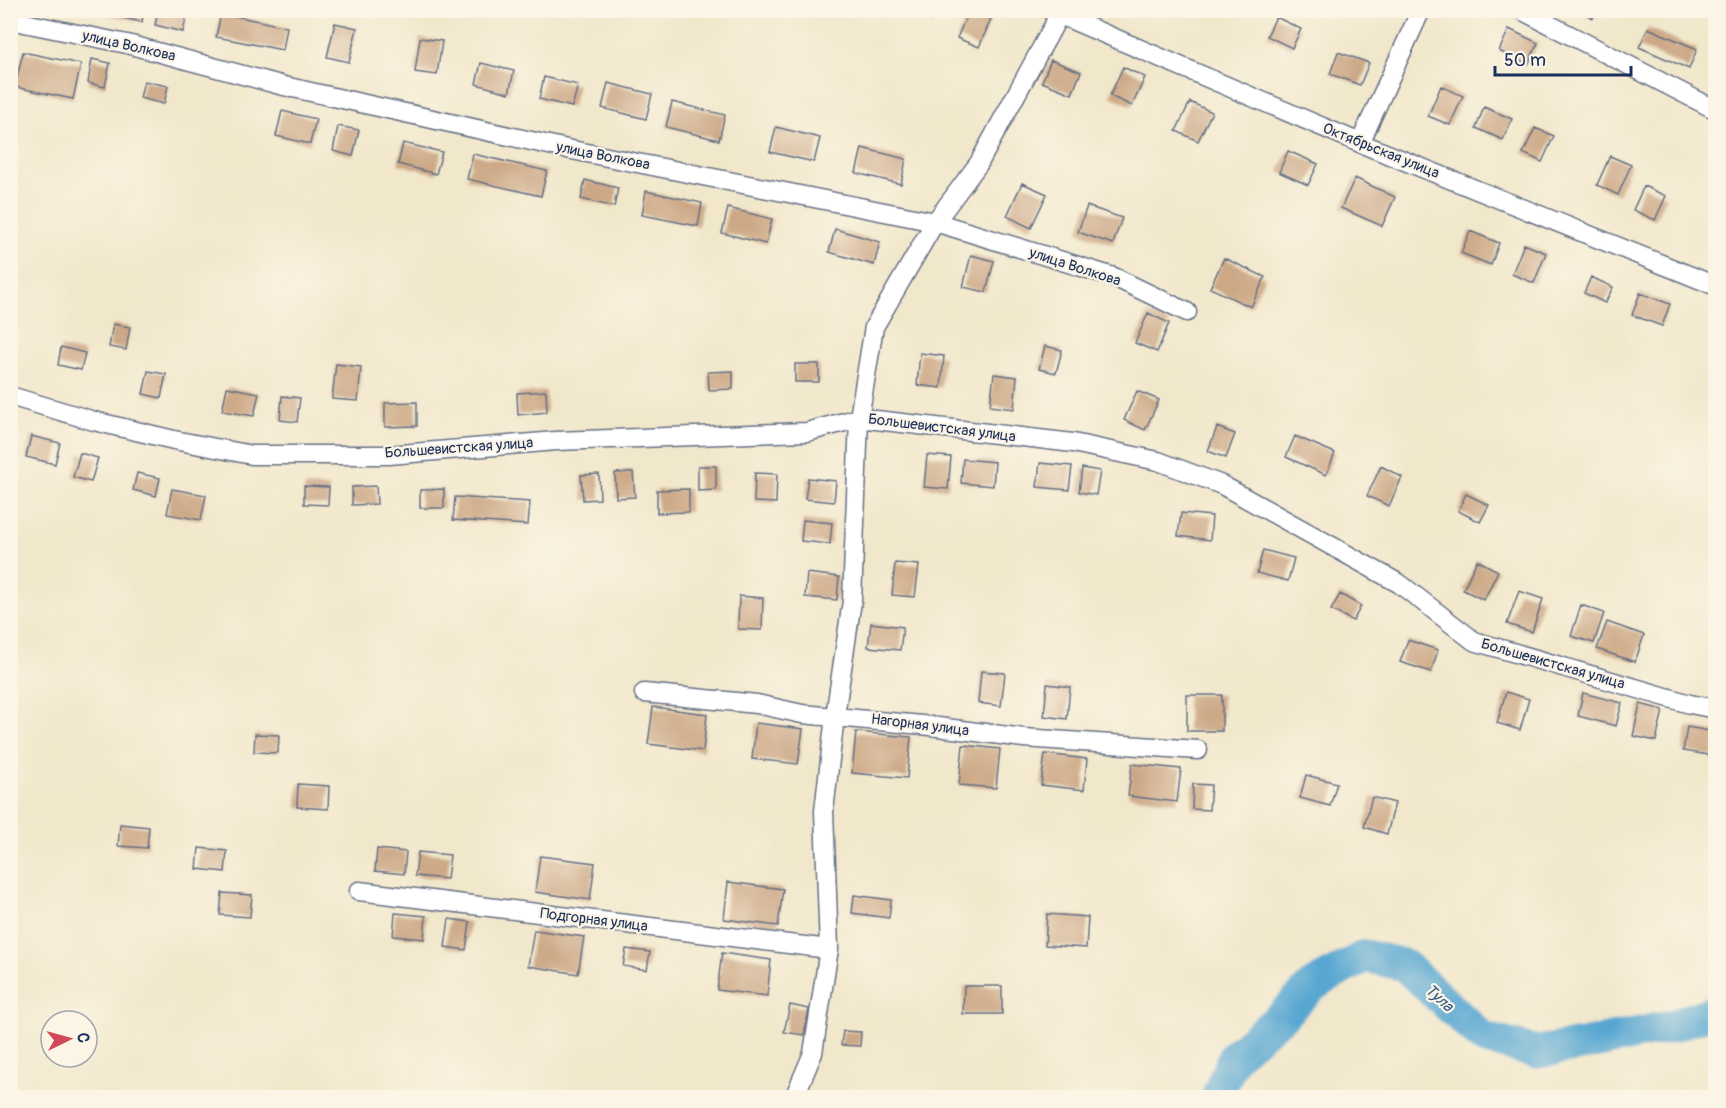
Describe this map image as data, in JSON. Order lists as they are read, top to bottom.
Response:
{
  "streets": {
    "street": [
      "улица Волкова",
      "Октябрьская улица",
      "Большевистская улица",
      "Нагорная улица",
      "Подгорная улица"
    ]
  },
  "water": ["Тула"],
  "scale_bar": "50 m",
  "north": "right"
}
